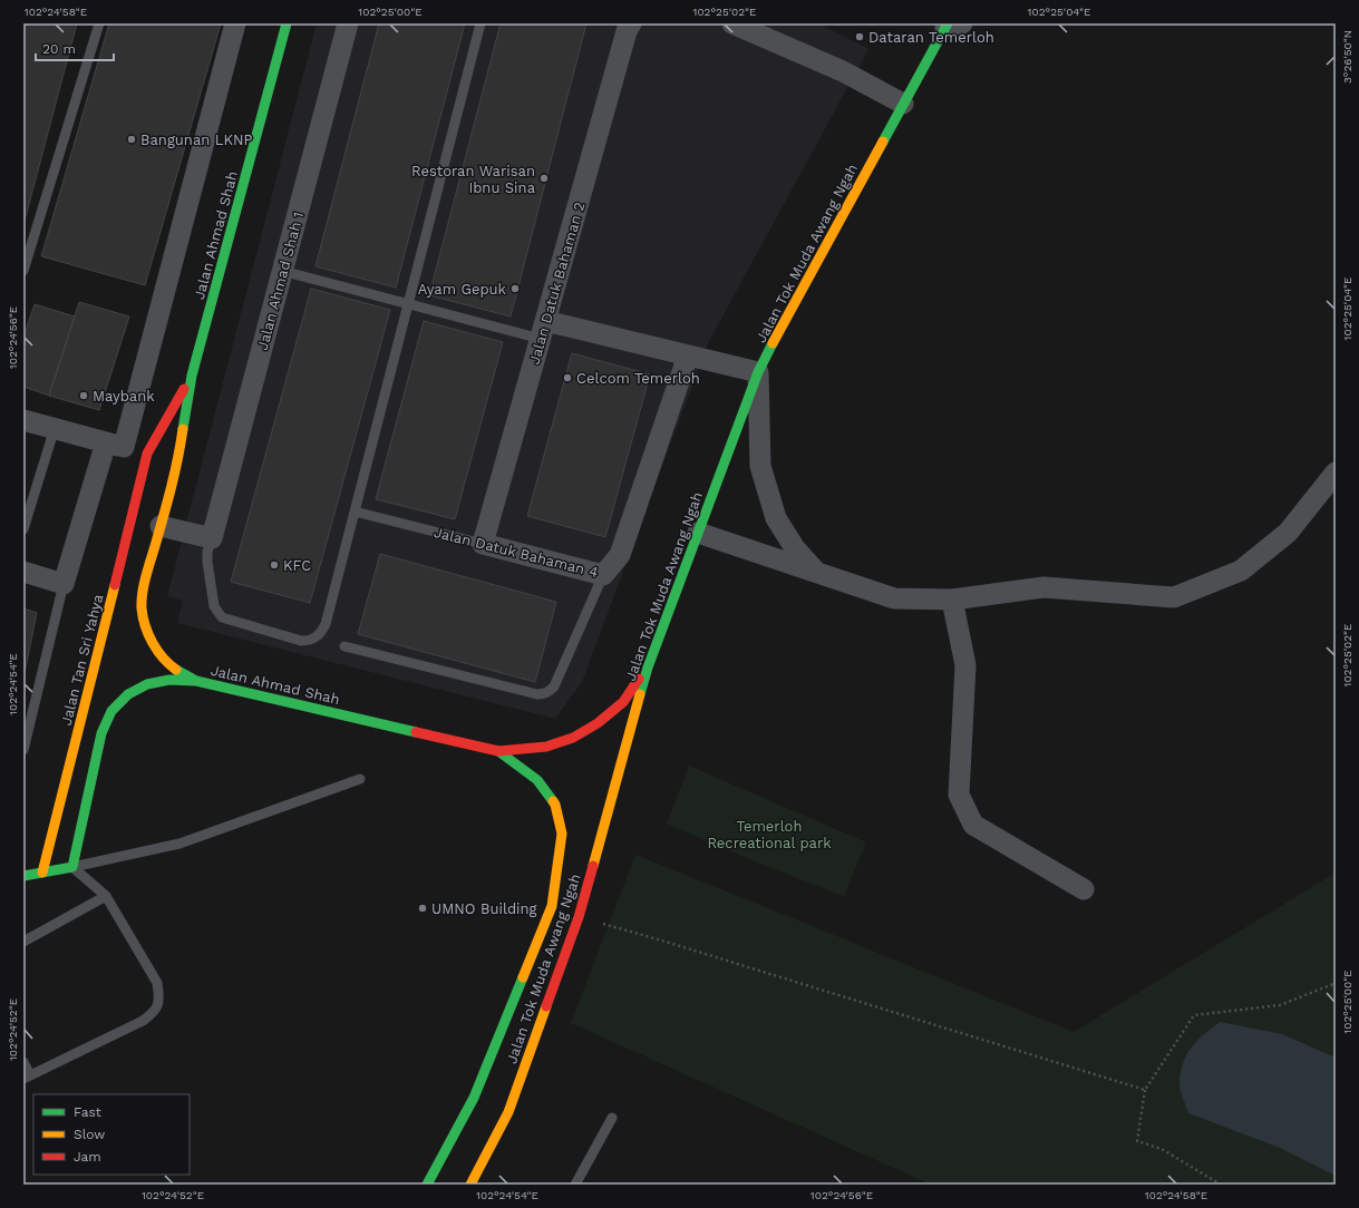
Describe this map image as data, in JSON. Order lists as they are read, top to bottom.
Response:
{
  "streets": {
    "main road": ["Jalan Ahmad Shah", "Jalan Tok Muda Awang Ngah", "Jalan Tan Sri Yahya"],
    "street": ["Jalan Ahmad Shah 1", "Jalan Datuk Bahaman 2", "Jalan Datuk Bahaman 4"]
  },
  "crossings": [
    ["Jalan Ahmad Shah", "Jalan Tok Muda Awang Ngah"],
    ["Jalan Ahmad Shah", "Jalan Tan Sri Yahya"],
    ["Jalan Ahmad Shah 1", "Jalan Datuk Bahaman 4"],
    ["Jalan Datuk Bahaman 2", "Jalan Datuk Bahaman 4"]
  ],
  "parks": ["Temerloh Recreational park"],
  "places": [
    "Dataran Temerloh",
    "Bangunan LKNP",
    "Restoran Warisan Ibnu Sina",
    "Ayam Gepuk",
    "Celcom Temerloh",
    "Maybank",
    "KFC",
    "UMNO Building"
  ],
  "legend": ["Fast", "Slow", "Jam"],
  "scale_bar": "20 m",
  "coordinates": [
    "102°24'58\"E",
    "102°25'00\"E",
    "102°25'02\"E",
    "102°25'04\"E",
    "3°26'50\"N",
    "102°24'56\"E",
    "102°24'54\"E",
    "102°24'52\"E"
  ]
}
